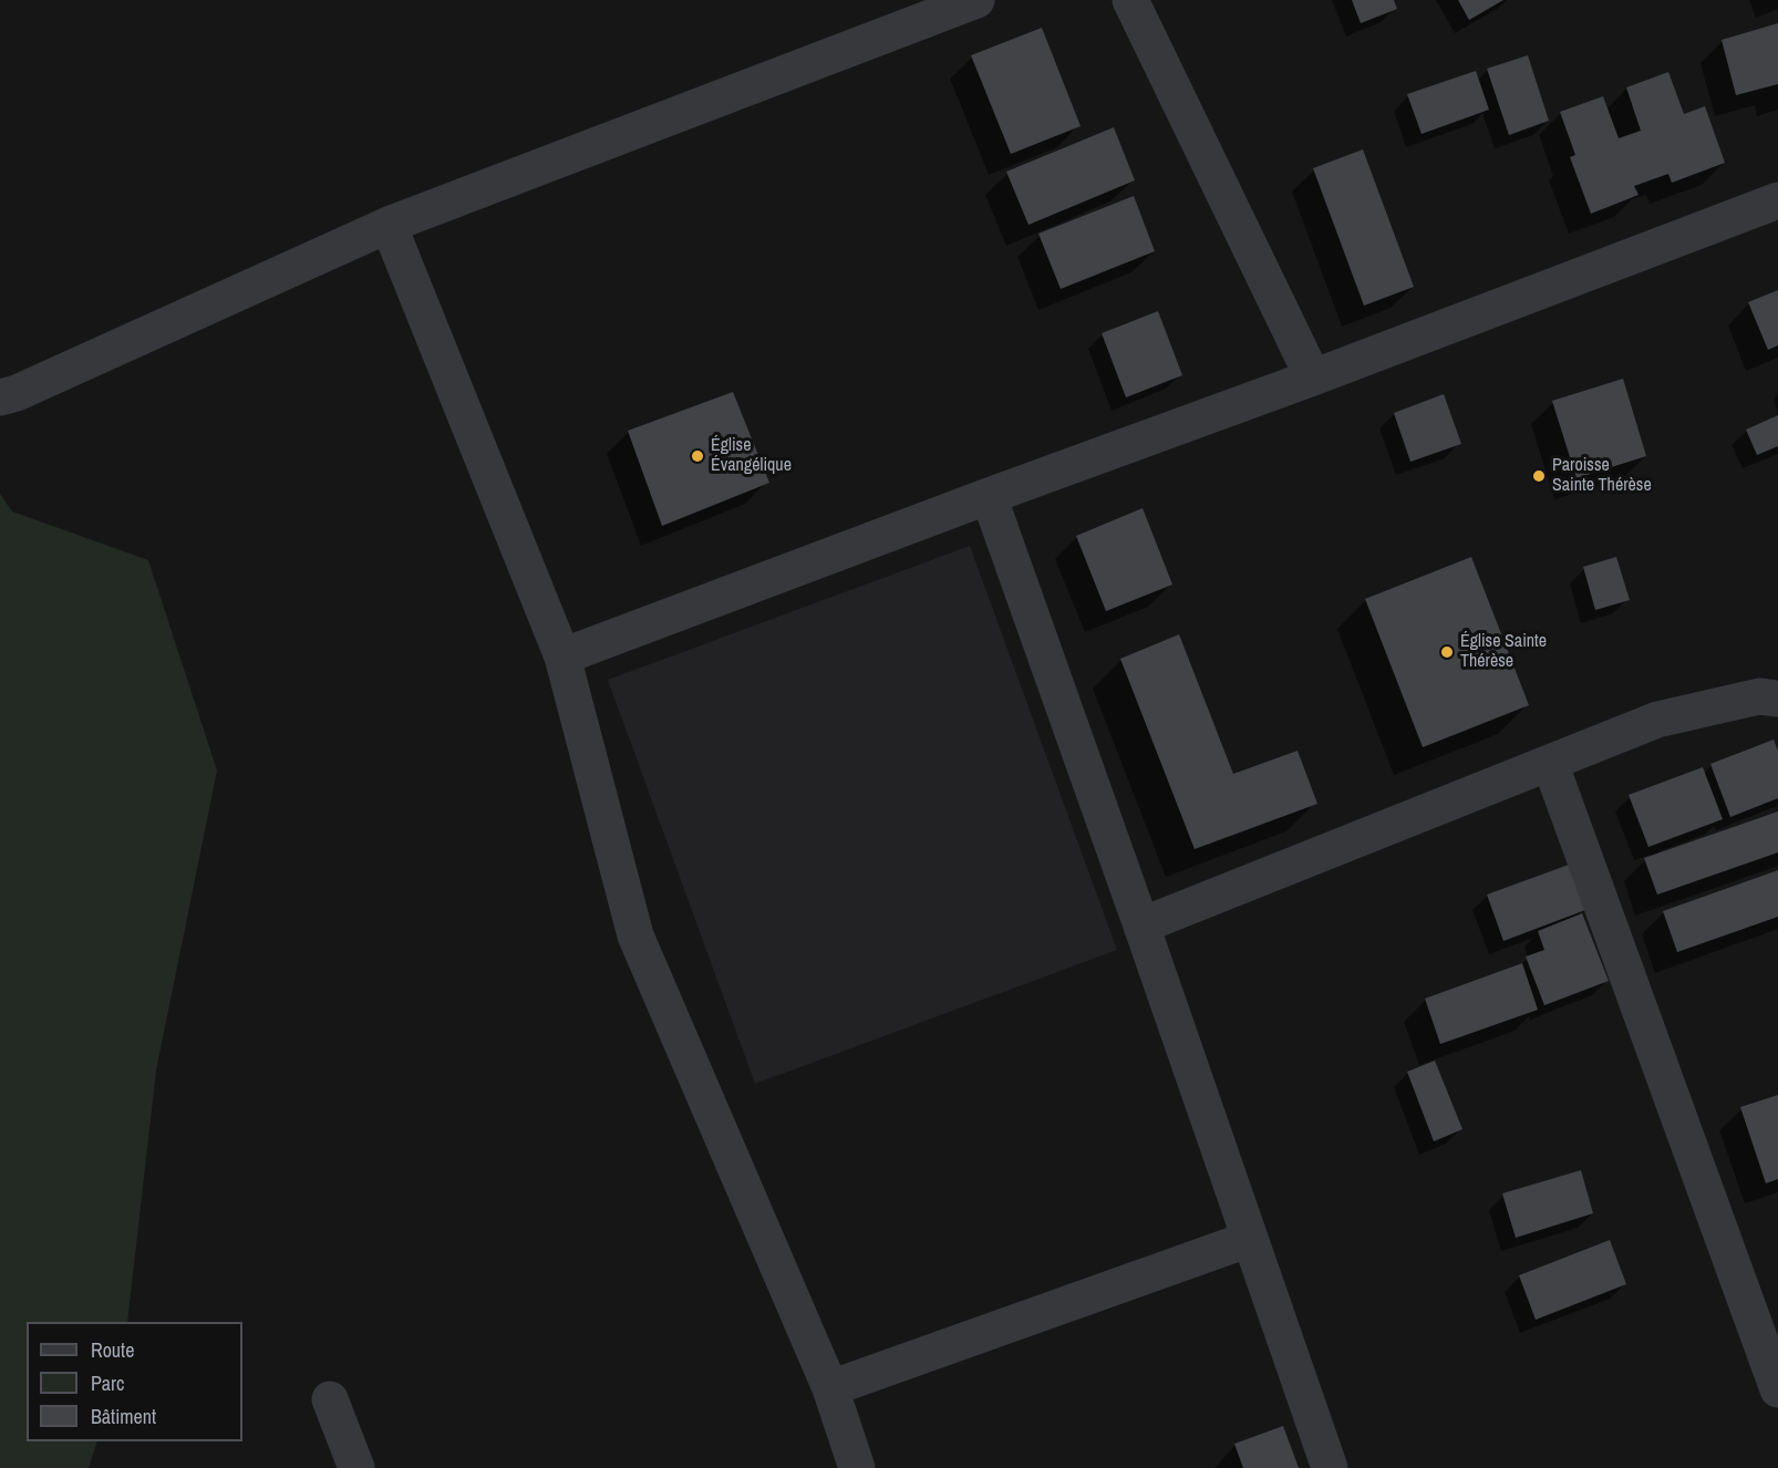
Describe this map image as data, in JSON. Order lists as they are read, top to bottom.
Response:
{
  "places": ["Église Évangélique", "Paroisse Sainte Thérèse", "Église Sainte Thérèse"],
  "legend": ["Route", "Parc", "Bâtiment"]
}
